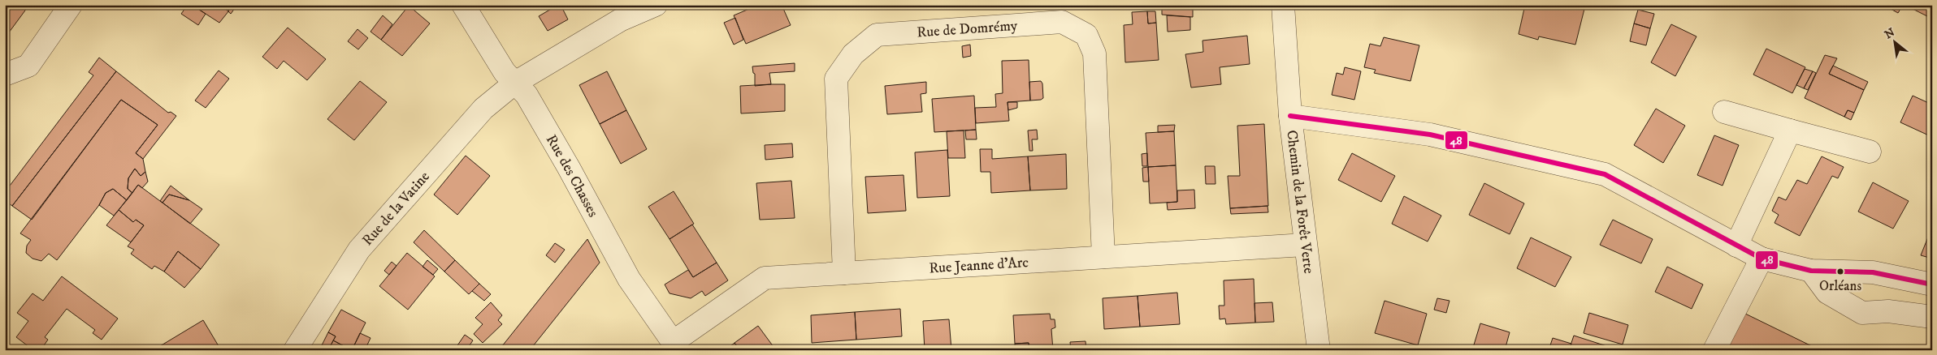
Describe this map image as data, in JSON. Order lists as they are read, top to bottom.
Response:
{
  "streets": {
    "street": [
      "Rue de Domrémy",
      "Rue des Chasses",
      "Chemin de la Forêt Verte",
      "Rue de la Vatine",
      "Rue Jeanne d'Arc"
    ]
  },
  "crossings": [
    ["Rue de Domrémy", "Rue Jeanne d'Arc"],
    ["Rue des Chasses", "Rue de la Vatine"],
    ["Rue des Chasses", "Rue Jeanne d'Arc"],
    ["Chemin de la Forêt Verte", "Rue Jeanne d'Arc"]
  ],
  "places": ["Orléans"],
  "lines": ["transit line 48"],
  "north": "top left"
}
